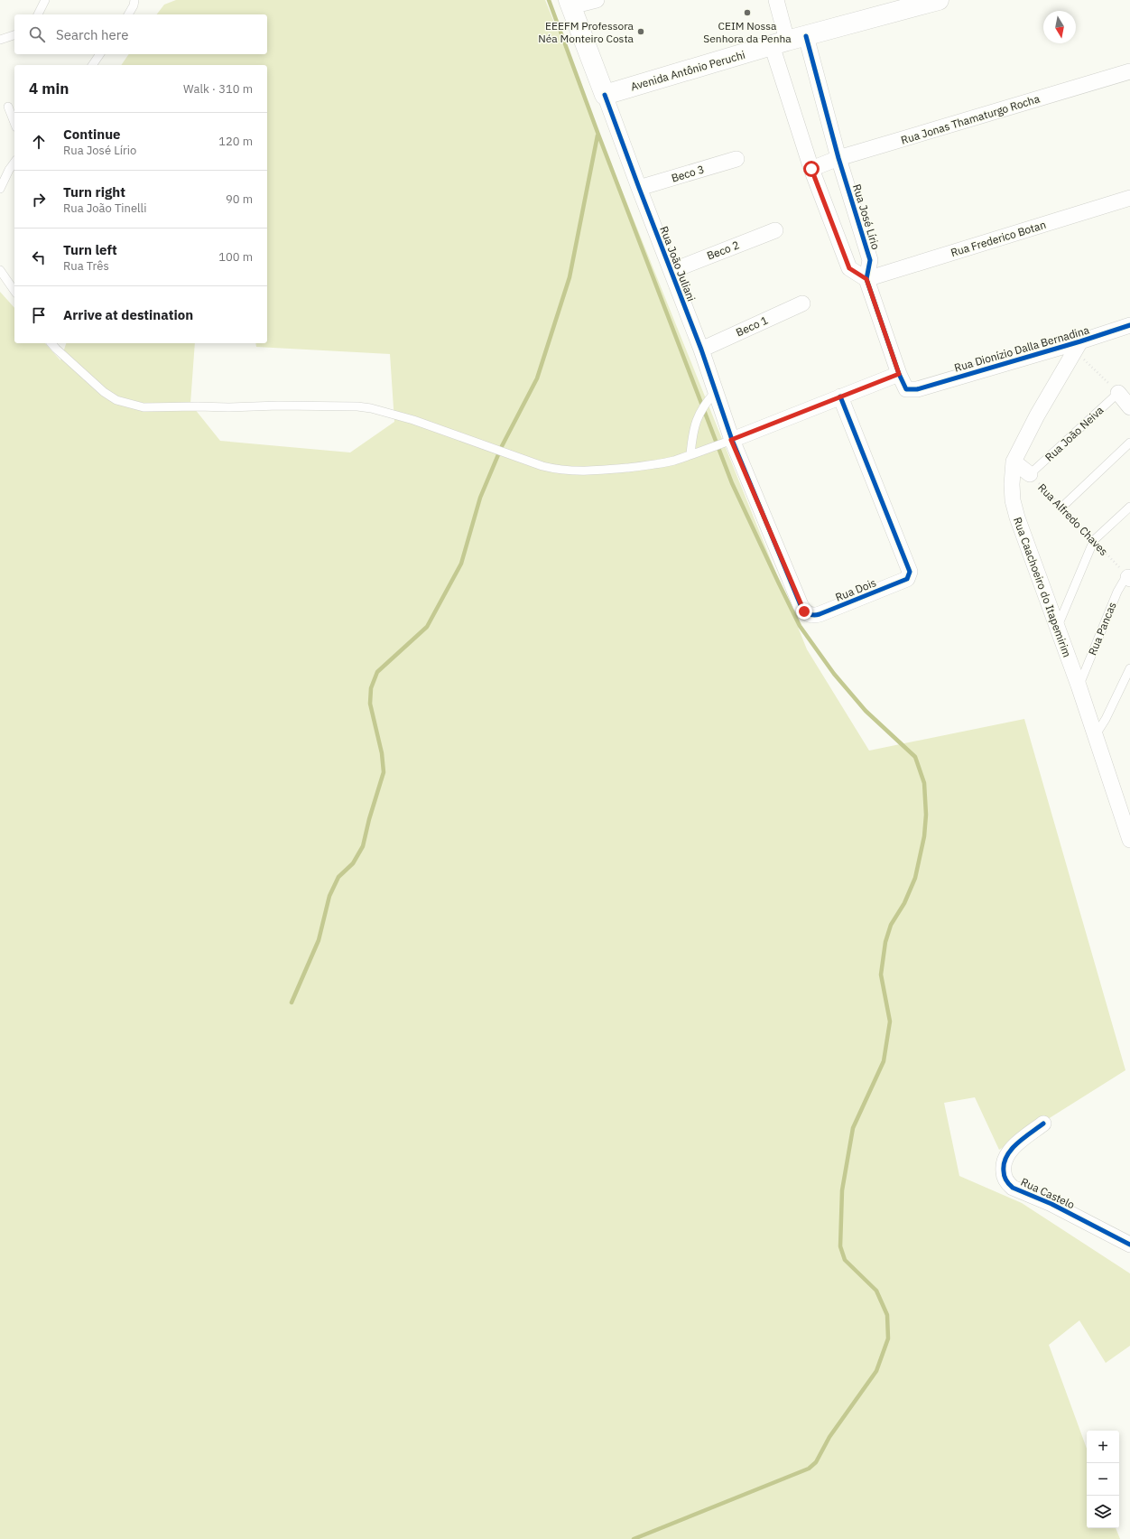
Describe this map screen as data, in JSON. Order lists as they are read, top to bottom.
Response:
{
  "streets": {
    "main road": ["Avenida Antônio Peruchi", "Rua João Juliani"],
    "street": [
      "Rua Jonas Thamaturgo Rocha",
      "Beco 3",
      "Rua José Lírio",
      "Rua Frederico Botan",
      "Beco 2",
      "Beco 1",
      "Rua Dionízio Dalla Bernadina",
      "Rua Alfredo Chaves",
      "Rua Caachoeiro do Itapemirim",
      "Rua Dois",
      "Rua Castelo"
    ],
    "lane": ["Rua João Neiva", "Rua Pancas"]
  },
  "crossings": [
    ["Avenida Antônio Peruchi", "Rua José Lírio"],
    ["Avenida Antônio Peruchi", "Rua João Juliani"],
    ["Rua Jonas Thamaturgo Rocha", "Rua José Lírio"],
    ["Beco 3", "Rua João Juliani"],
    ["Rua José Lírio", "Rua Frederico Botan"],
    ["Rua José Lírio", "Rua Dionízio Dalla Bernadina"],
    ["Beco 2", "Rua João Juliani"],
    ["Rua João Juliani", "Beco 1"],
    ["Rua João Juliani", "Rua Dois"],
    ["Rua Dionízio Dalla Bernadina", "Rua Caachoeiro do Itapemirim"],
    ["Rua João Neiva", "Rua Alfredo Chaves"],
    ["Rua Alfredo Chaves", "Rua Caachoeiro do Itapemirim"],
    ["Rua Alfredo Chaves", "Rua Pancas"],
    ["Rua Caachoeiro do Itapemirim", "Rua Pancas"]
  ],
  "places": ["CEIM Nossa Senhora da Penha", "EEEFM Professora Néa Monteiro Costa"],
  "north": "bottom",
  "page": {
    "search": "Search here",
    "heading": ["4 min", "Walk · 310 m"],
    "list": [
      ["Continue", "Rua José Lírio", "120 m"],
      ["Turn right", "Rua João Tinelli", "90 m"],
      ["Turn left", "Rua Três", "100 m"],
      "Arrive at destination"
    ],
    "map_buttons": ["+", "−"]
  }
}
